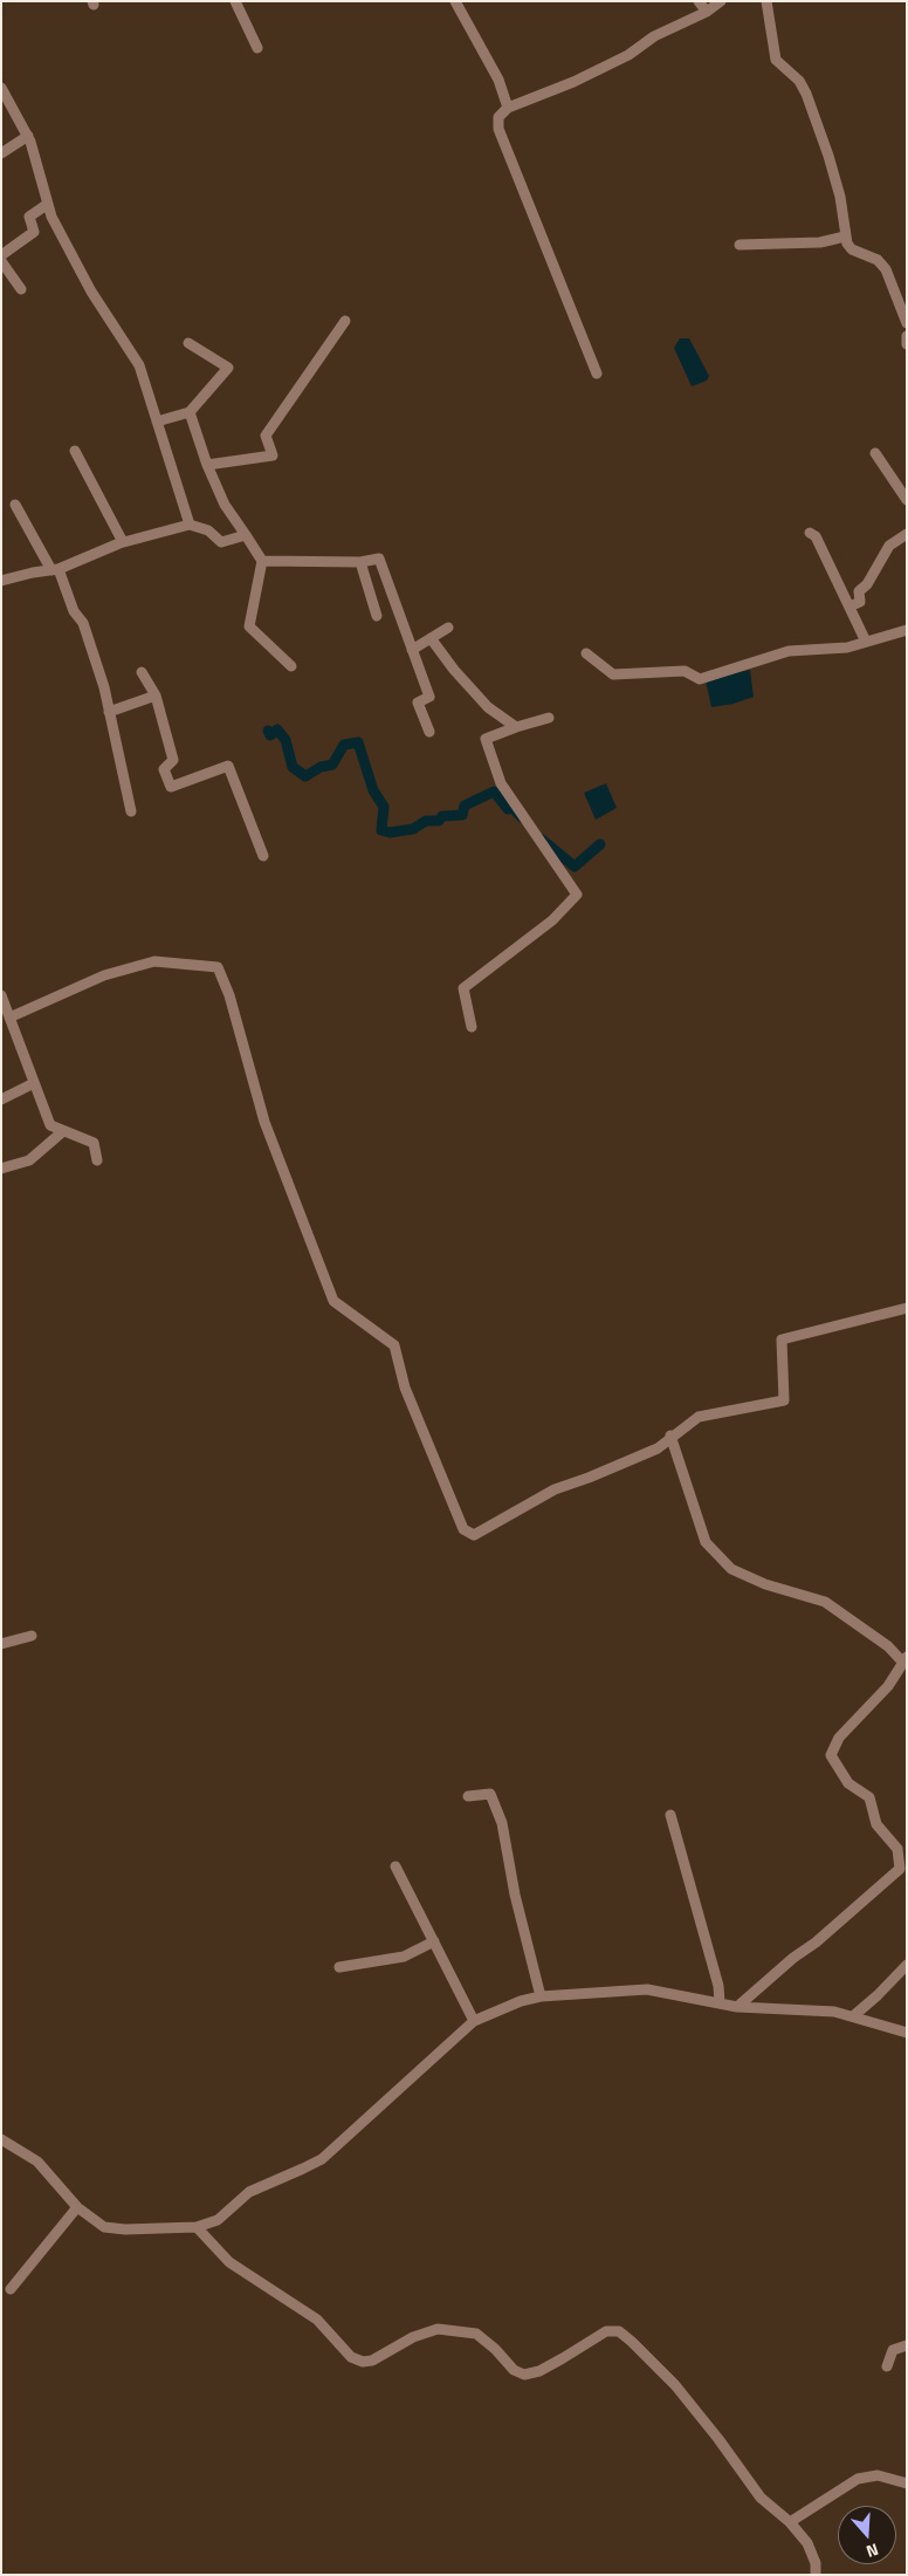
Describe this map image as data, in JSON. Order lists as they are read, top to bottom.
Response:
{
  "north": "bottom"
}
